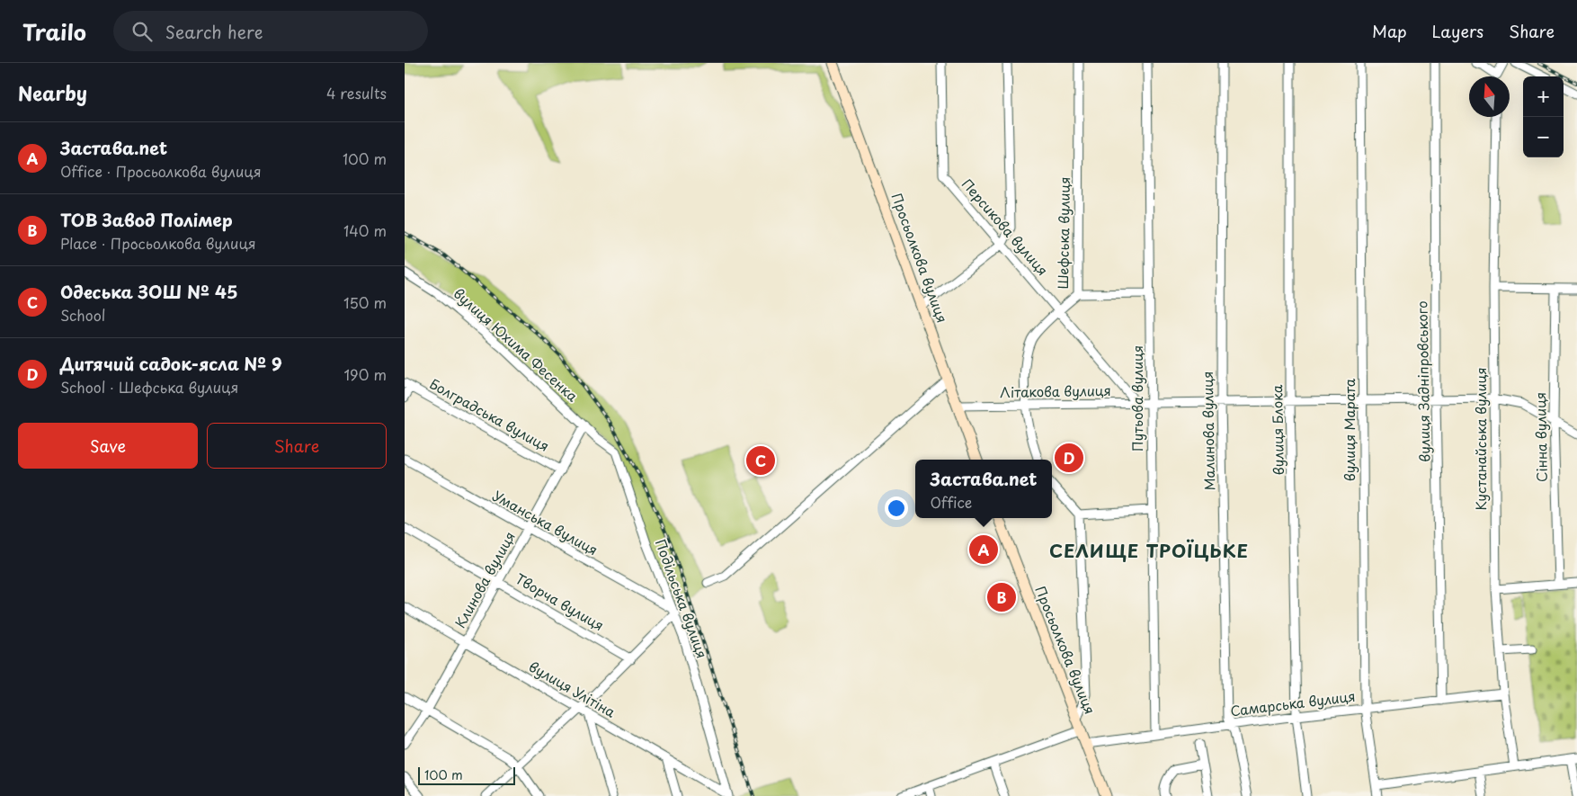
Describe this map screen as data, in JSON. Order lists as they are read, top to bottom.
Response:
{
  "streets": {
    "street": [
      "Персикова вулиця",
      "Шефська вулиця",
      "Просьолкова вулиця",
      "вулиця Юхима Фесенка",
      "вулиця Задніпровського",
      "Літакова вулиця",
      "Путьова вулиця",
      "Болградська вулиця",
      "вулиця Блока",
      "вулиця Марата",
      "Малинова вулиця",
      "Сінна вулиця",
      "Кустанайська вулиця",
      "Уманська вулиця",
      "Клинова вулиця",
      "Подільська вулиця",
      "Творча вулиця",
      "вулиця Улітіна",
      "Самарська вулиця"
    ]
  },
  "crossings": [
    ["Персикова вулиця", "Шефська вулиця"],
    ["Персикова вулиця", "Літакова вулиця"],
    ["Шефська вулиця", "Літакова вулиця"],
    ["Просьолкова вулиця", "Літакова вулиця"],
    ["Просьолкова вулиця", "Самарська вулиця"],
    ["вулиця Юхима Фесенка", "Клинова вулиця"],
    ["вулиця Юхима Фесенка", "Подільська вулиця"],
    ["вулиця Задніпровського", "Літакова вулиця"],
    ["вулиця Задніпровського", "Самарська вулиця"],
    ["Літакова вулиця", "Путьова вулиця"],
    ["Літакова вулиця", "вулиця Блока"],
    ["Літакова вулиця", "вулиця Марата"],
    ["Літакова вулиця", "Малинова вулиця"],
    ["Літакова вулиця", "Сінна вулиця"],
    ["Літакова вулиця", "Кустанайська вулиця"],
    ["Путьова вулиця", "Самарська вулиця"],
    ["Болградська вулиця", "Клинова вулиця"],
    ["вулиця Блока", "Самарська вулиця"],
    ["вулиця Марата", "Самарська вулиця"],
    ["Малинова вулиця", "Самарська вулиця"],
    ["Кустанайська вулиця", "Самарська вулиця"],
    ["Уманська вулиця", "Клинова вулиця"],
    ["Уманська вулиця", "Подільська вулиця"],
    ["Клинова вулиця", "Подільська вулиця"],
    ["Клинова вулиця", "Творча вулиця"],
    ["Клинова вулиця", "вулиця Улітіна"],
    ["Подільська вулиця", "вулиця Улітіна"]
  ],
  "districts": ["СЕЛИЩЕ ТРОЇЦЬКЕ"],
  "scale_bar": "100 m",
  "north": "top",
  "page": {
    "header": "Trailo",
    "search": "Search here",
    "nav": ["Map", "Layers", "Share"],
    "heading": ["Nearby", "4 results"],
    "map_buttons": ["+", "−"],
    "list": [
      {
        "mark": "A",
        "name": "Застава.net",
        "note": "Office · Просьолкова вулиця",
        "value": "100 m"
      },
      {
        "mark": "B",
        "name": "ТОВ Завод Полімер",
        "note": "Place · Просьолкова вулиця",
        "value": "140 m"
      },
      {
        "mark": "C",
        "name": "Одеська ЗОШ № 45",
        "note": "School",
        "value": "150 m"
      },
      {
        "mark": "D",
        "name": "Дитячий садок-ясла № 9",
        "note": "School · Шефська вулиця",
        "value": "190 m"
      }
    ],
    "buttons": ["Save", "Share"],
    "pins": [
      "D",
      "C",
      "A",
      "B"
    ],
    "popup": ["Застава.net", "Office"],
    "scale": "100 m"
  }
}
